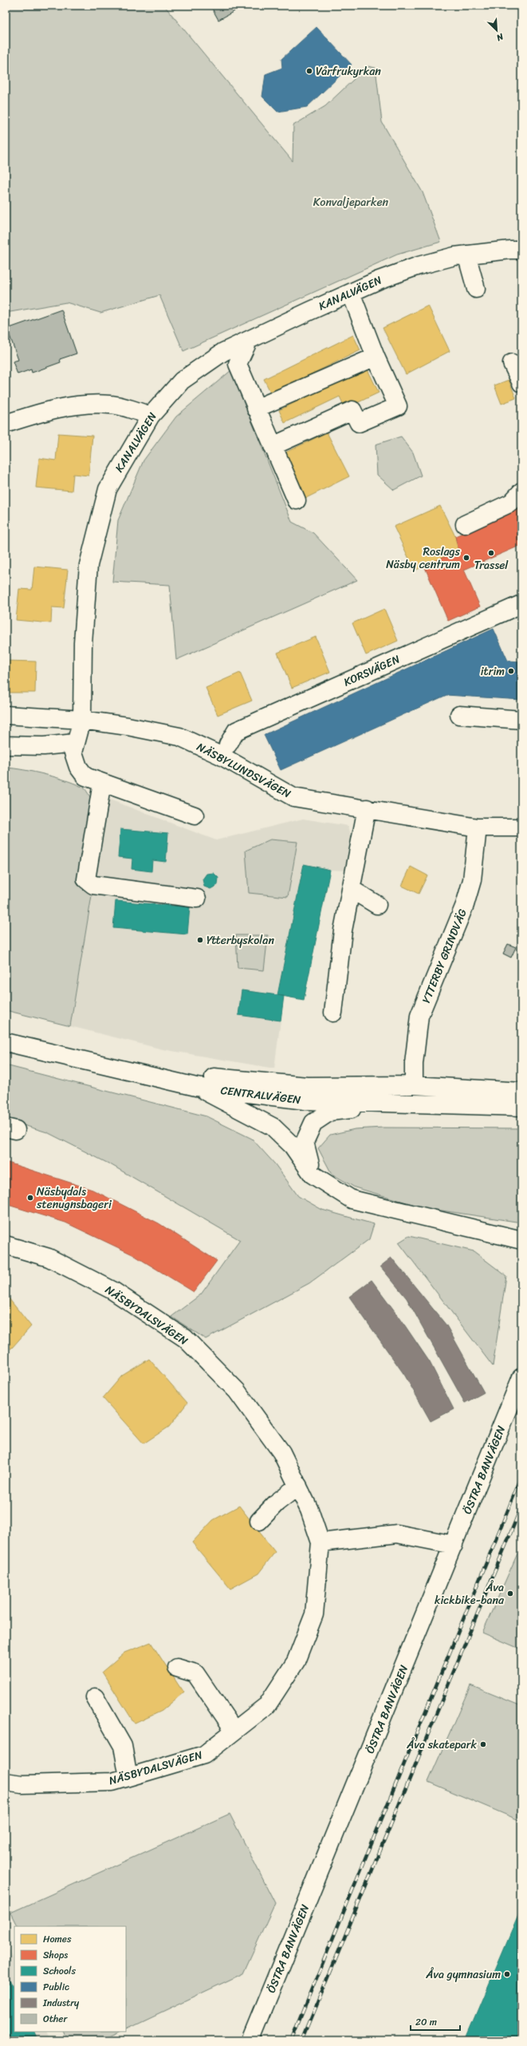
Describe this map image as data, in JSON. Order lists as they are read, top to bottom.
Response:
{
  "streets": {
    "street": [
      "KANALVÄGEN",
      "KORSVÄGEN",
      "NÄSBYLUNDSVÄGEN",
      "YTTERBY GRINDVÄG",
      "CENTRALVÄGEN",
      "NÄSBYDALSVÄGEN",
      "ÖSTRA BANVÄGEN"
    ]
  },
  "crossings": [
    ["KANALVÄGEN", "NÄSBYLUNDSVÄGEN"],
    ["NÄSBYLUNDSVÄGEN", "YTTERBY GRINDVÄG"],
    ["YTTERBY GRINDVÄG", "CENTRALVÄGEN"]
  ],
  "parks": ["Konvaljeparken"],
  "places": [
    "Vårfrukyrkan",
    "Trassel",
    "Roslags Näsby centrum",
    "itrim",
    "Ytterbyskolan",
    "Näsbydals stenugnsbageri",
    "Åva kickbike-bana",
    "Åva skatepark",
    "Åva gymnasium"
  ],
  "legend": [
    "Homes",
    "Shops",
    "Schools",
    "Public",
    "Industry",
    "Other"
  ],
  "scale_bar": "20 m",
  "north": "bottom right"
}
